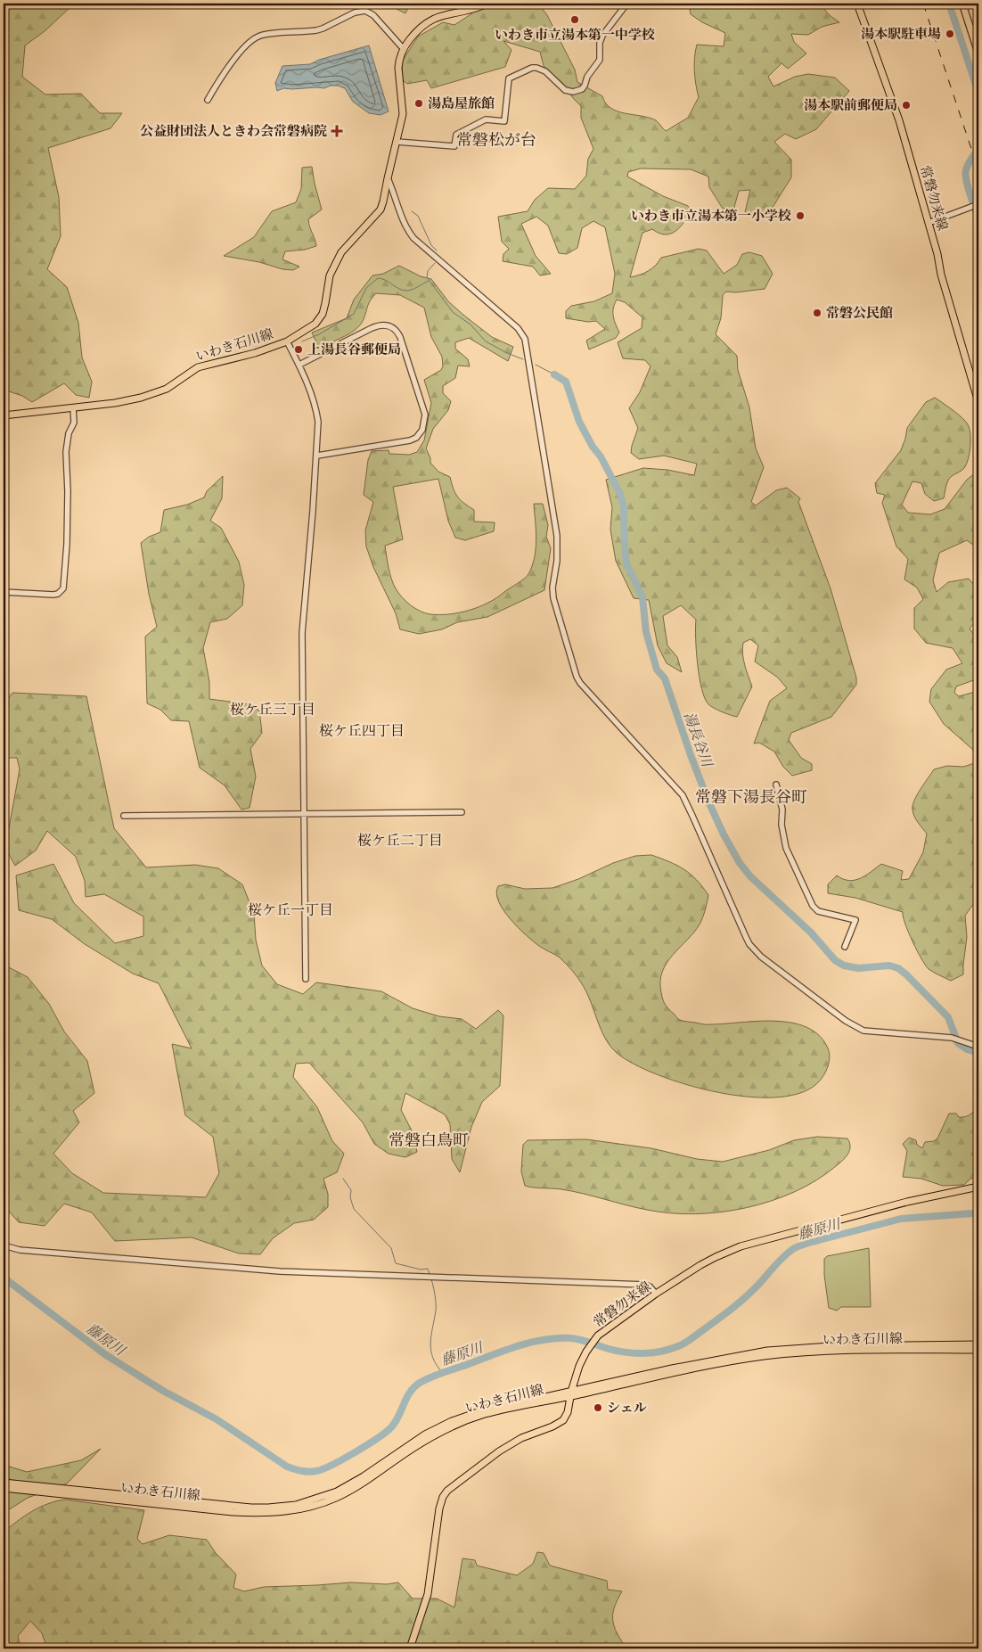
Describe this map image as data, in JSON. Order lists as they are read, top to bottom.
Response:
{
  "streets": {
    "main road": ["常磐勿来線", "いわき石川線"]
  },
  "crossings": [
    ["常磐勿来線", "いわき石川線"]
  ],
  "districts": [
    "常磐松が台",
    "桜ケ丘三丁目",
    "桜ケ丘四丁目",
    "常磐下湯長谷町",
    "桜ケ丘二丁目",
    "桜ケ丘一丁目",
    "常磐白鳥町"
  ],
  "water": ["湯長谷川", "藤原川"],
  "places": {
    "other": [
      "いわき市立湯本第一中学校",
      "湯本駅駐車場",
      "湯島屋旅館",
      "湯本駅前郵便局",
      "いわき市立湯本第一小学校",
      "常磐公民館",
      "上湯長谷郵便局",
      "シェル"
    ],
    "health": ["公益財団法人ときわ会常磐病院"]
  }
}
